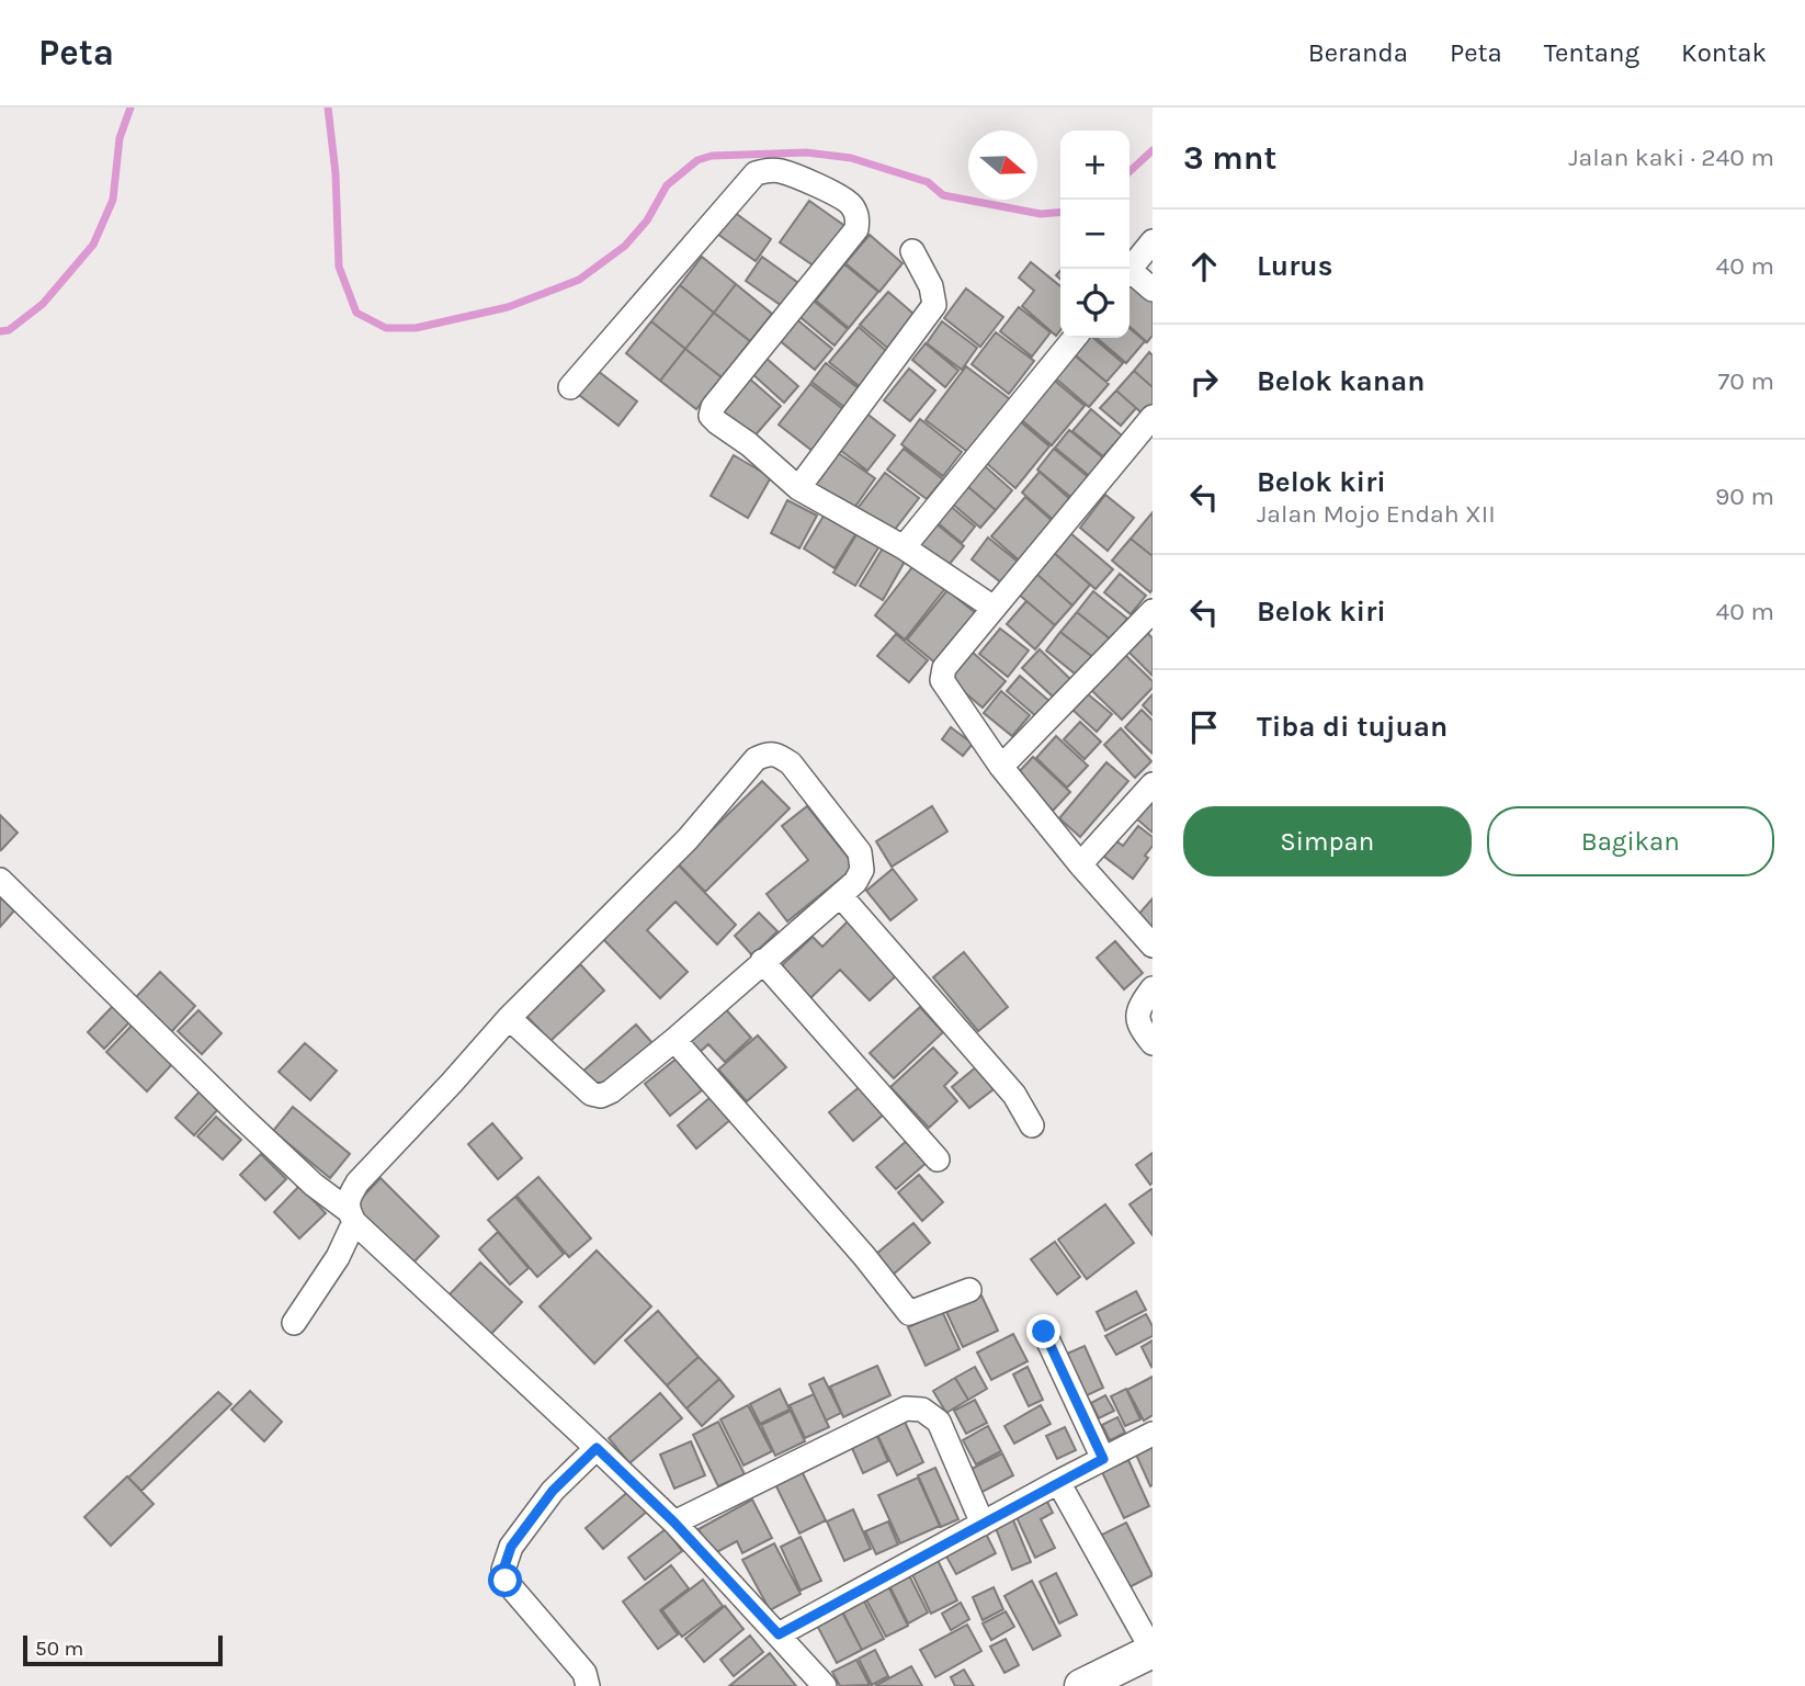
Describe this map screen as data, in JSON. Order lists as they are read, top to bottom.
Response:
{
  "scale_bar": "50 m",
  "north": "right",
  "page": {
    "header": "Peta",
    "nav": [
      "Beranda",
      "Peta",
      "Tentang",
      "Kontak"
    ],
    "heading": ["3 mnt", "Jalan kaki · 240 m"],
    "map_buttons": ["+", "−"],
    "list": [
      ["Lurus", "40 m"],
      ["Belok kanan", "70 m"],
      ["Belok kiri", "Jalan Mojo Endah XII", "90 m"],
      ["Belok kiri", "40 m"],
      "Tiba di tujuan"
    ],
    "buttons": ["Simpan", "Bagikan"],
    "scale": "50 m"
  }
}
